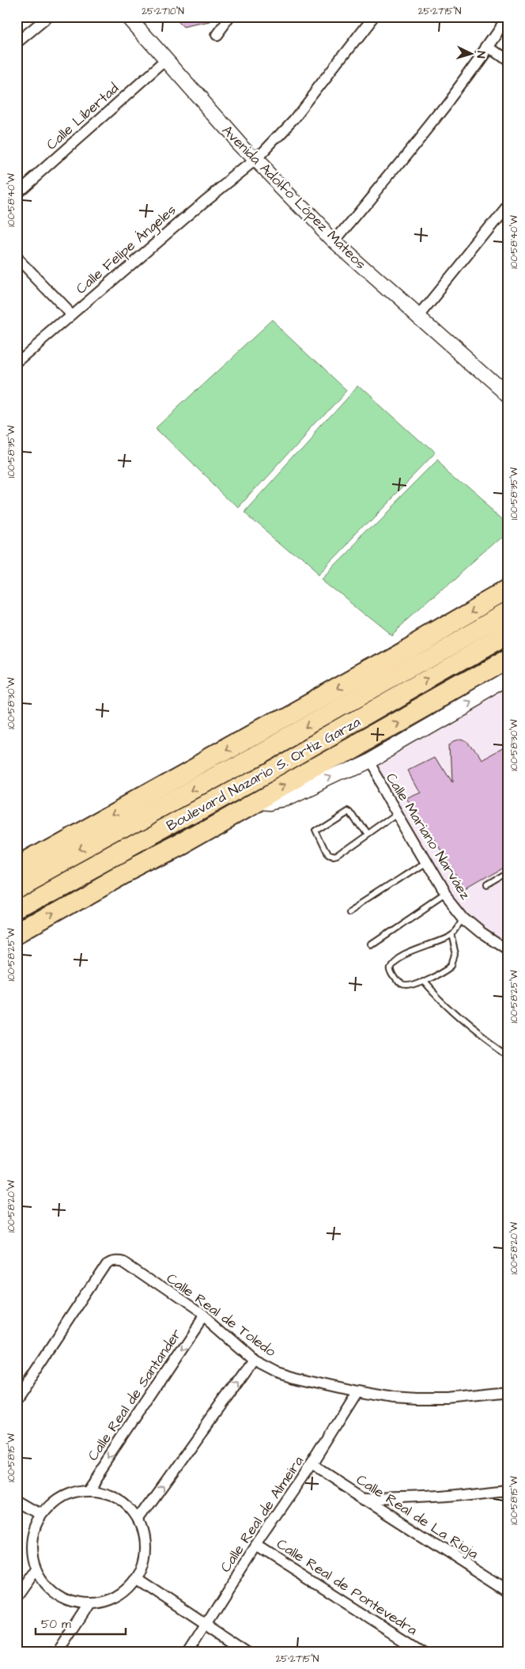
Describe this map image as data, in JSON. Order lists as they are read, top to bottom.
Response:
{
  "streets": {
    "highway": ["Boulevard Nazario S. Ortiz Garza"],
    "street": [
      "Calle Libertad",
      "Avenida Adolfo López Mateos",
      "Calle Felipe Ángeles",
      "Calle Mariano Narváez",
      "Calle Real de Toledo",
      "Calle Real de Santander",
      "Calle Real de Almeira",
      "Calle Real de La Rioja",
      "Calle Real de Pontevedra"
    ]
  },
  "crossings": [
    ["Calle Libertad", "Avenida Adolfo López Mateos"],
    ["Avenida Adolfo López Mateos", "Calle Felipe Ángeles"],
    ["Calle Real de Toledo", "Calle Real de Santander"],
    ["Calle Real de Toledo", "Calle Real de Almeira"],
    ["Calle Real de Almeira", "Calle Real de La Rioja"],
    ["Calle Real de Almeira", "Calle Real de Pontevedra"]
  ],
  "scale_bar": "50 m",
  "north": "right",
  "coordinates": [
    "25°27'10\"N",
    "25°27'15\"N",
    "100°58'40\"W",
    "100°58'35\"W",
    "100°58'30\"W",
    "100°58'25\"W",
    "100°58'20\"W",
    "100°58'15\"W"
  ]
}
